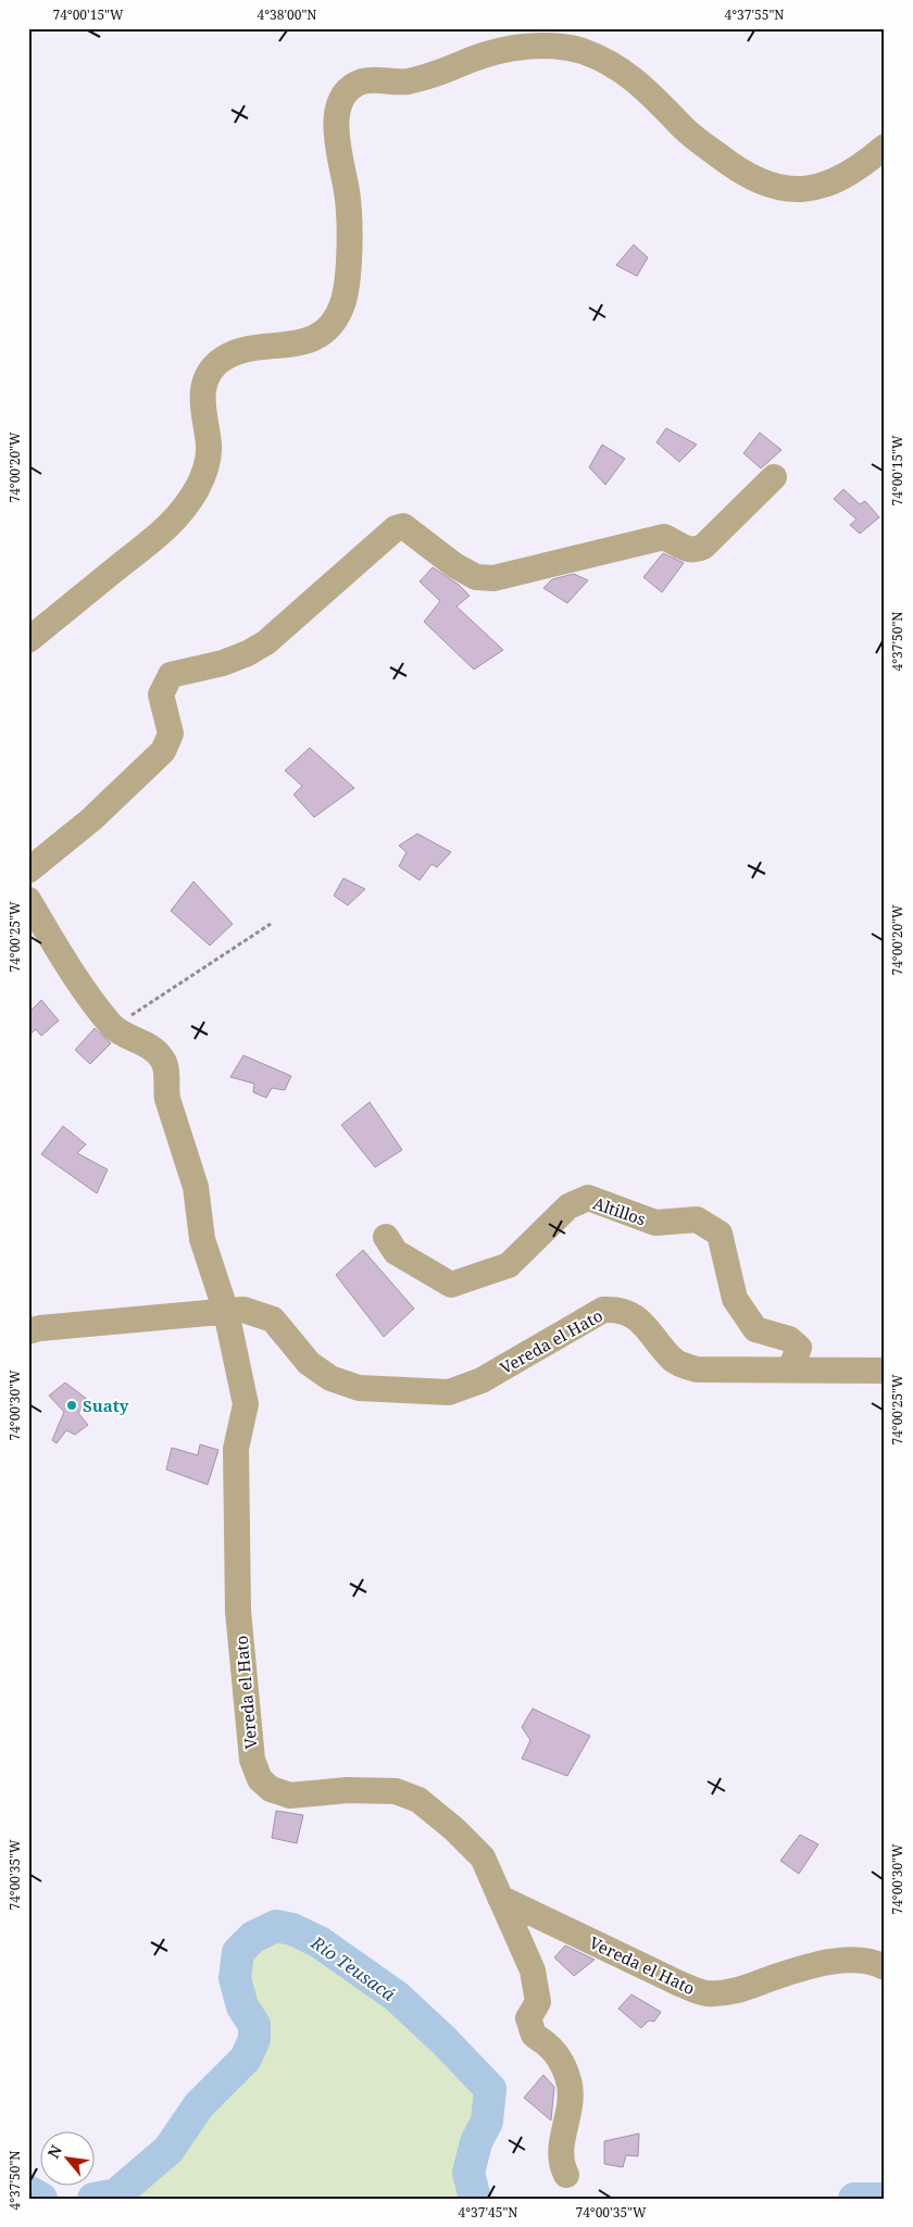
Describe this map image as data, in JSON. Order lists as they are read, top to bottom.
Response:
{
  "streets": {
    "street": ["Altillos", "Vereda el Hato"]
  },
  "crossings": [
    ["Altillos", "Vereda el Hato"]
  ],
  "water": ["Río Teusacá"],
  "places": ["Suaty"],
  "north": "top left",
  "coordinates": [
    "74°00'15\"W",
    "4°38'00\"N",
    "4°37'55\"N",
    "74°00'20\"W",
    "4°37'50\"N",
    "74°00'25\"W",
    "74°00'30\"W",
    "74°00'35\"W",
    "4°37'45\"N"
  ]
}
